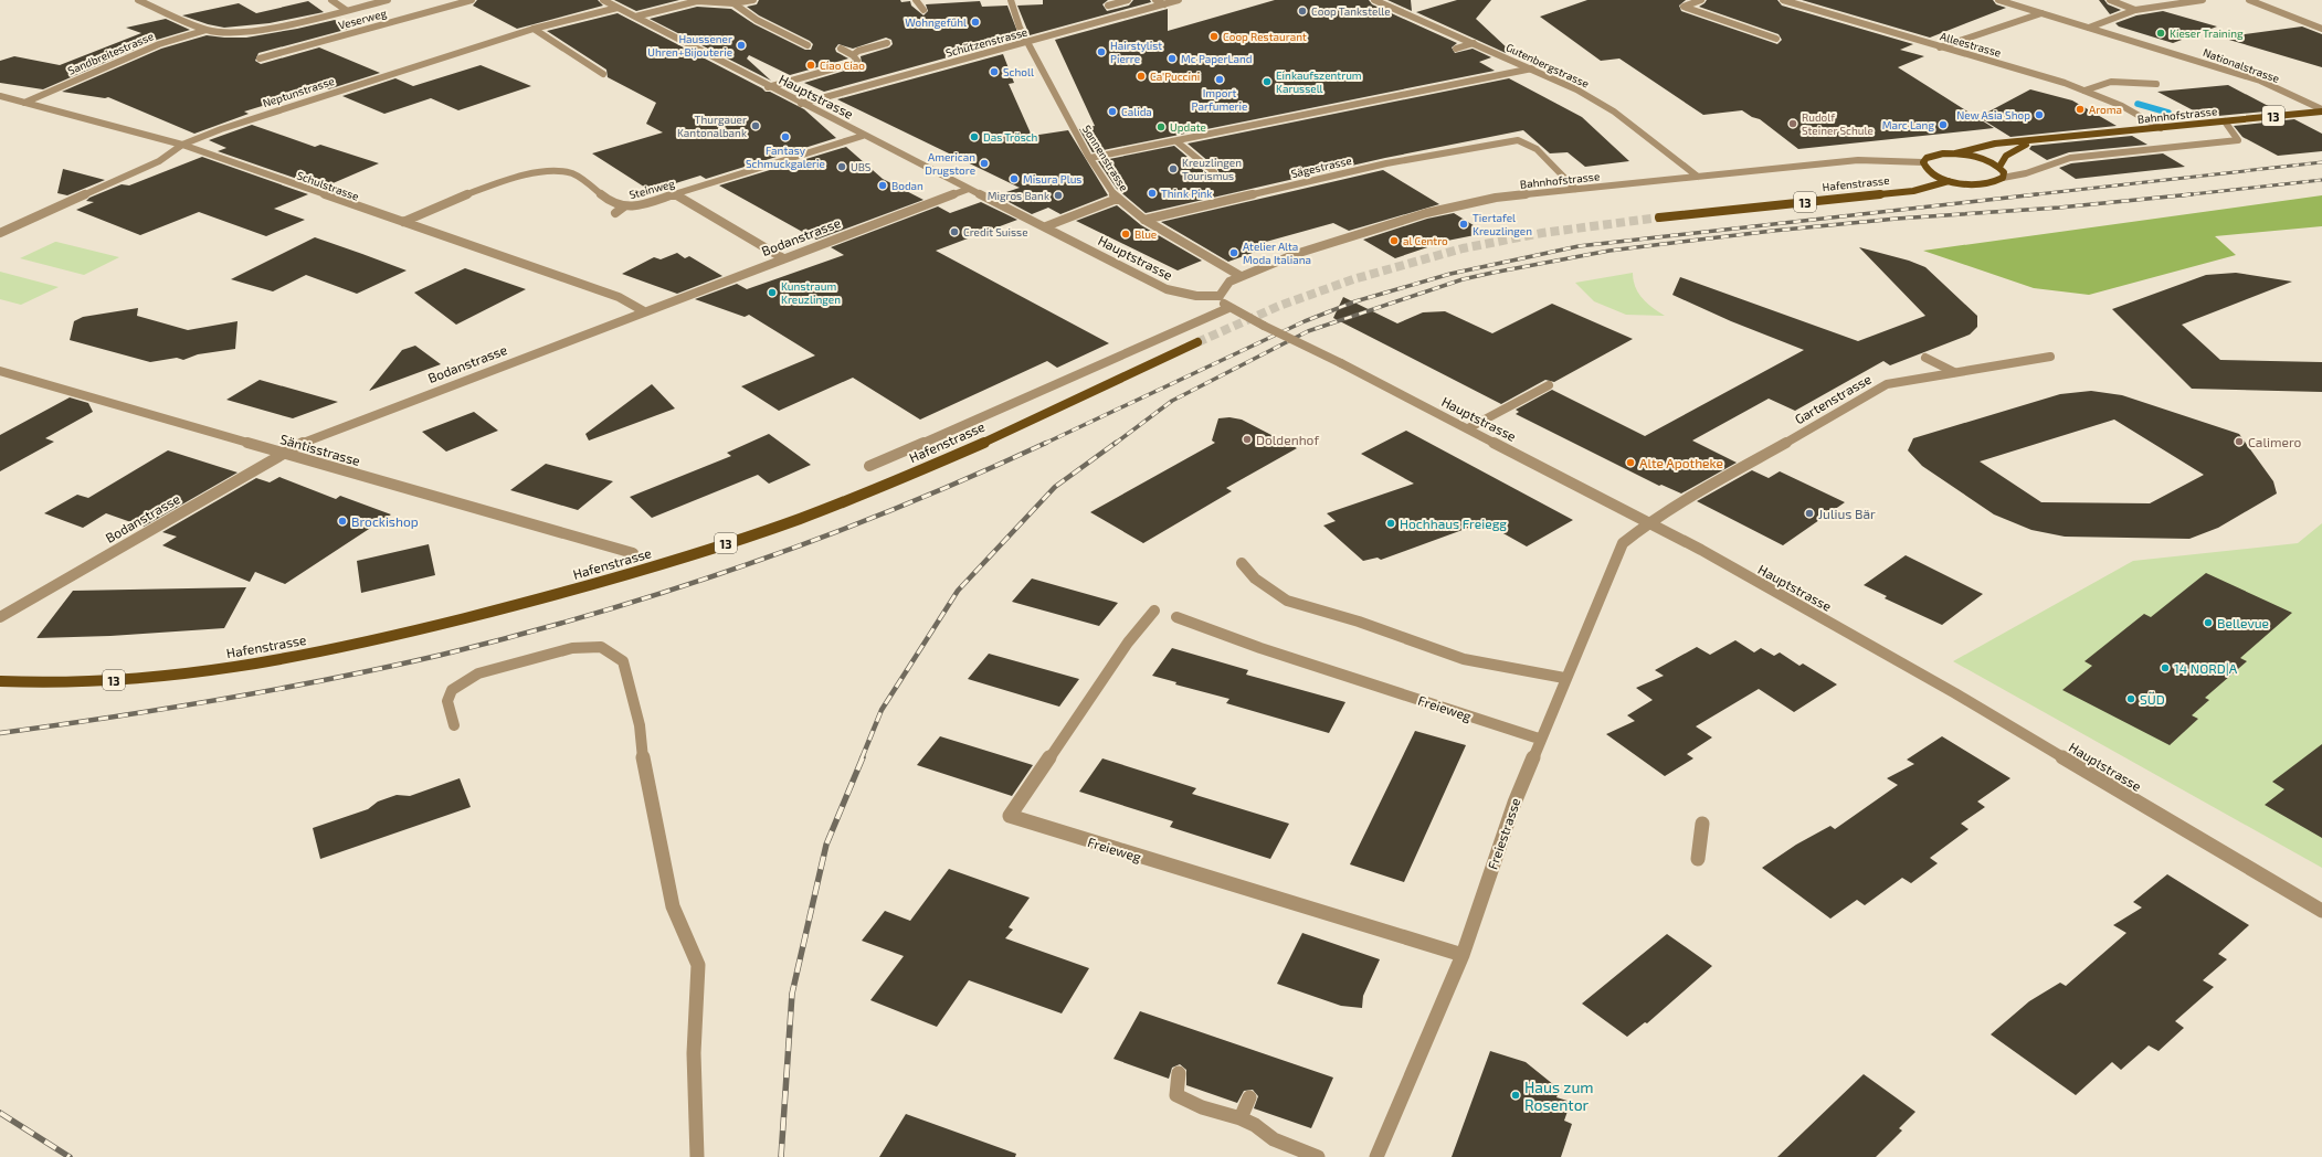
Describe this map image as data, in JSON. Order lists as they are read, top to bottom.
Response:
{
  "streets": {
    "main road": ["Bahnhofstrasse", "13", "Hafenstrasse"],
    "street": [
      "Veserweg",
      "Schützenstrasse",
      "Alleestrasse",
      "Sandbreitestrasse",
      "Gutenbergstrasse",
      "Nationalstrasse",
      "Neptunstrasse",
      "Hauptstrasse",
      "Sonnenstrasse",
      "Sägestrasse",
      "Schulstrasse",
      "Steinweg",
      "Bodanstrasse",
      "Gartenstrasse",
      "Säntisstrasse",
      "Freieweg",
      "Freiestrasse"
    ]
  },
  "crossings": [
    ["Schützenstrasse", "Hauptstrasse"],
    ["Schützenstrasse", "Sonnenstrasse"],
    ["Alleestrasse", "Bahnhofstrasse"],
    ["Sandbreitestrasse", "Schulstrasse"],
    ["Gutenbergstrasse", "Bahnhofstrasse"],
    ["Nationalstrasse", "Bahnhofstrasse"],
    ["Neptunstrasse", "Hauptstrasse"],
    ["Neptunstrasse", "Schulstrasse"],
    ["Hauptstrasse", "Bahnhofstrasse"],
    ["Hauptstrasse", "Hafenstrasse"],
    ["Hauptstrasse", "Steinweg"],
    ["Hauptstrasse", "Bodanstrasse"],
    ["Hauptstrasse", "Gartenstrasse"],
    ["Hauptstrasse", "Freiestrasse"],
    ["Bahnhofstrasse", "Sonnenstrasse"],
    ["Bahnhofstrasse", "Sägestrasse"],
    ["Sonnenstrasse", "Sägestrasse"],
    ["Schulstrasse", "Steinweg"],
    ["Schulstrasse", "Bodanstrasse"],
    ["Bodanstrasse", "Säntisstrasse"],
    ["Gartenstrasse", "Freiestrasse"],
    ["Freieweg", "Freiestrasse"]
  ],
  "places": [
    "Coop Tankstelle",
    "Wohngefühl",
    "Kieser Training",
    "Coop Restaurant",
    "Haussener Uhren+Bijouterie",
    "Hairstylist Pierre",
    "Mc PaperLand",
    "Ciao Ciao",
    "Scholl",
    "Ca'Puccini",
    "Import Parfumerie",
    "Einkaufszentrum Karussell",
    "Aroma",
    "Calida",
    "New Asia Shop",
    "Rudolf Steiner Schule",
    "Marc Lang",
    "Thurgauer Kantonalbank",
    "Update",
    "Fantasy Schmuckgalerie",
    "Das Trösch",
    "American Drugstore",
    "UBS",
    "Kreuzlingen Tourismus",
    "Misura Plus",
    "Bodan",
    "Think Pink",
    "Migros Bank",
    "Tiertafel Kreuzlingen",
    "Credit Suisse",
    "Blue",
    "al Centro",
    "Atelier Alta Moda Italiana",
    "Kunstraum Kreuzlingen",
    "Doldenhof",
    "Calimero",
    "Alte Apotheke",
    "Julius Bär",
    "Brockishop",
    "Hochhaus Freiegg",
    "Bellevue",
    "14 NORD|A",
    "SÜD",
    "Haus zum Rosentor"
  ]
}
